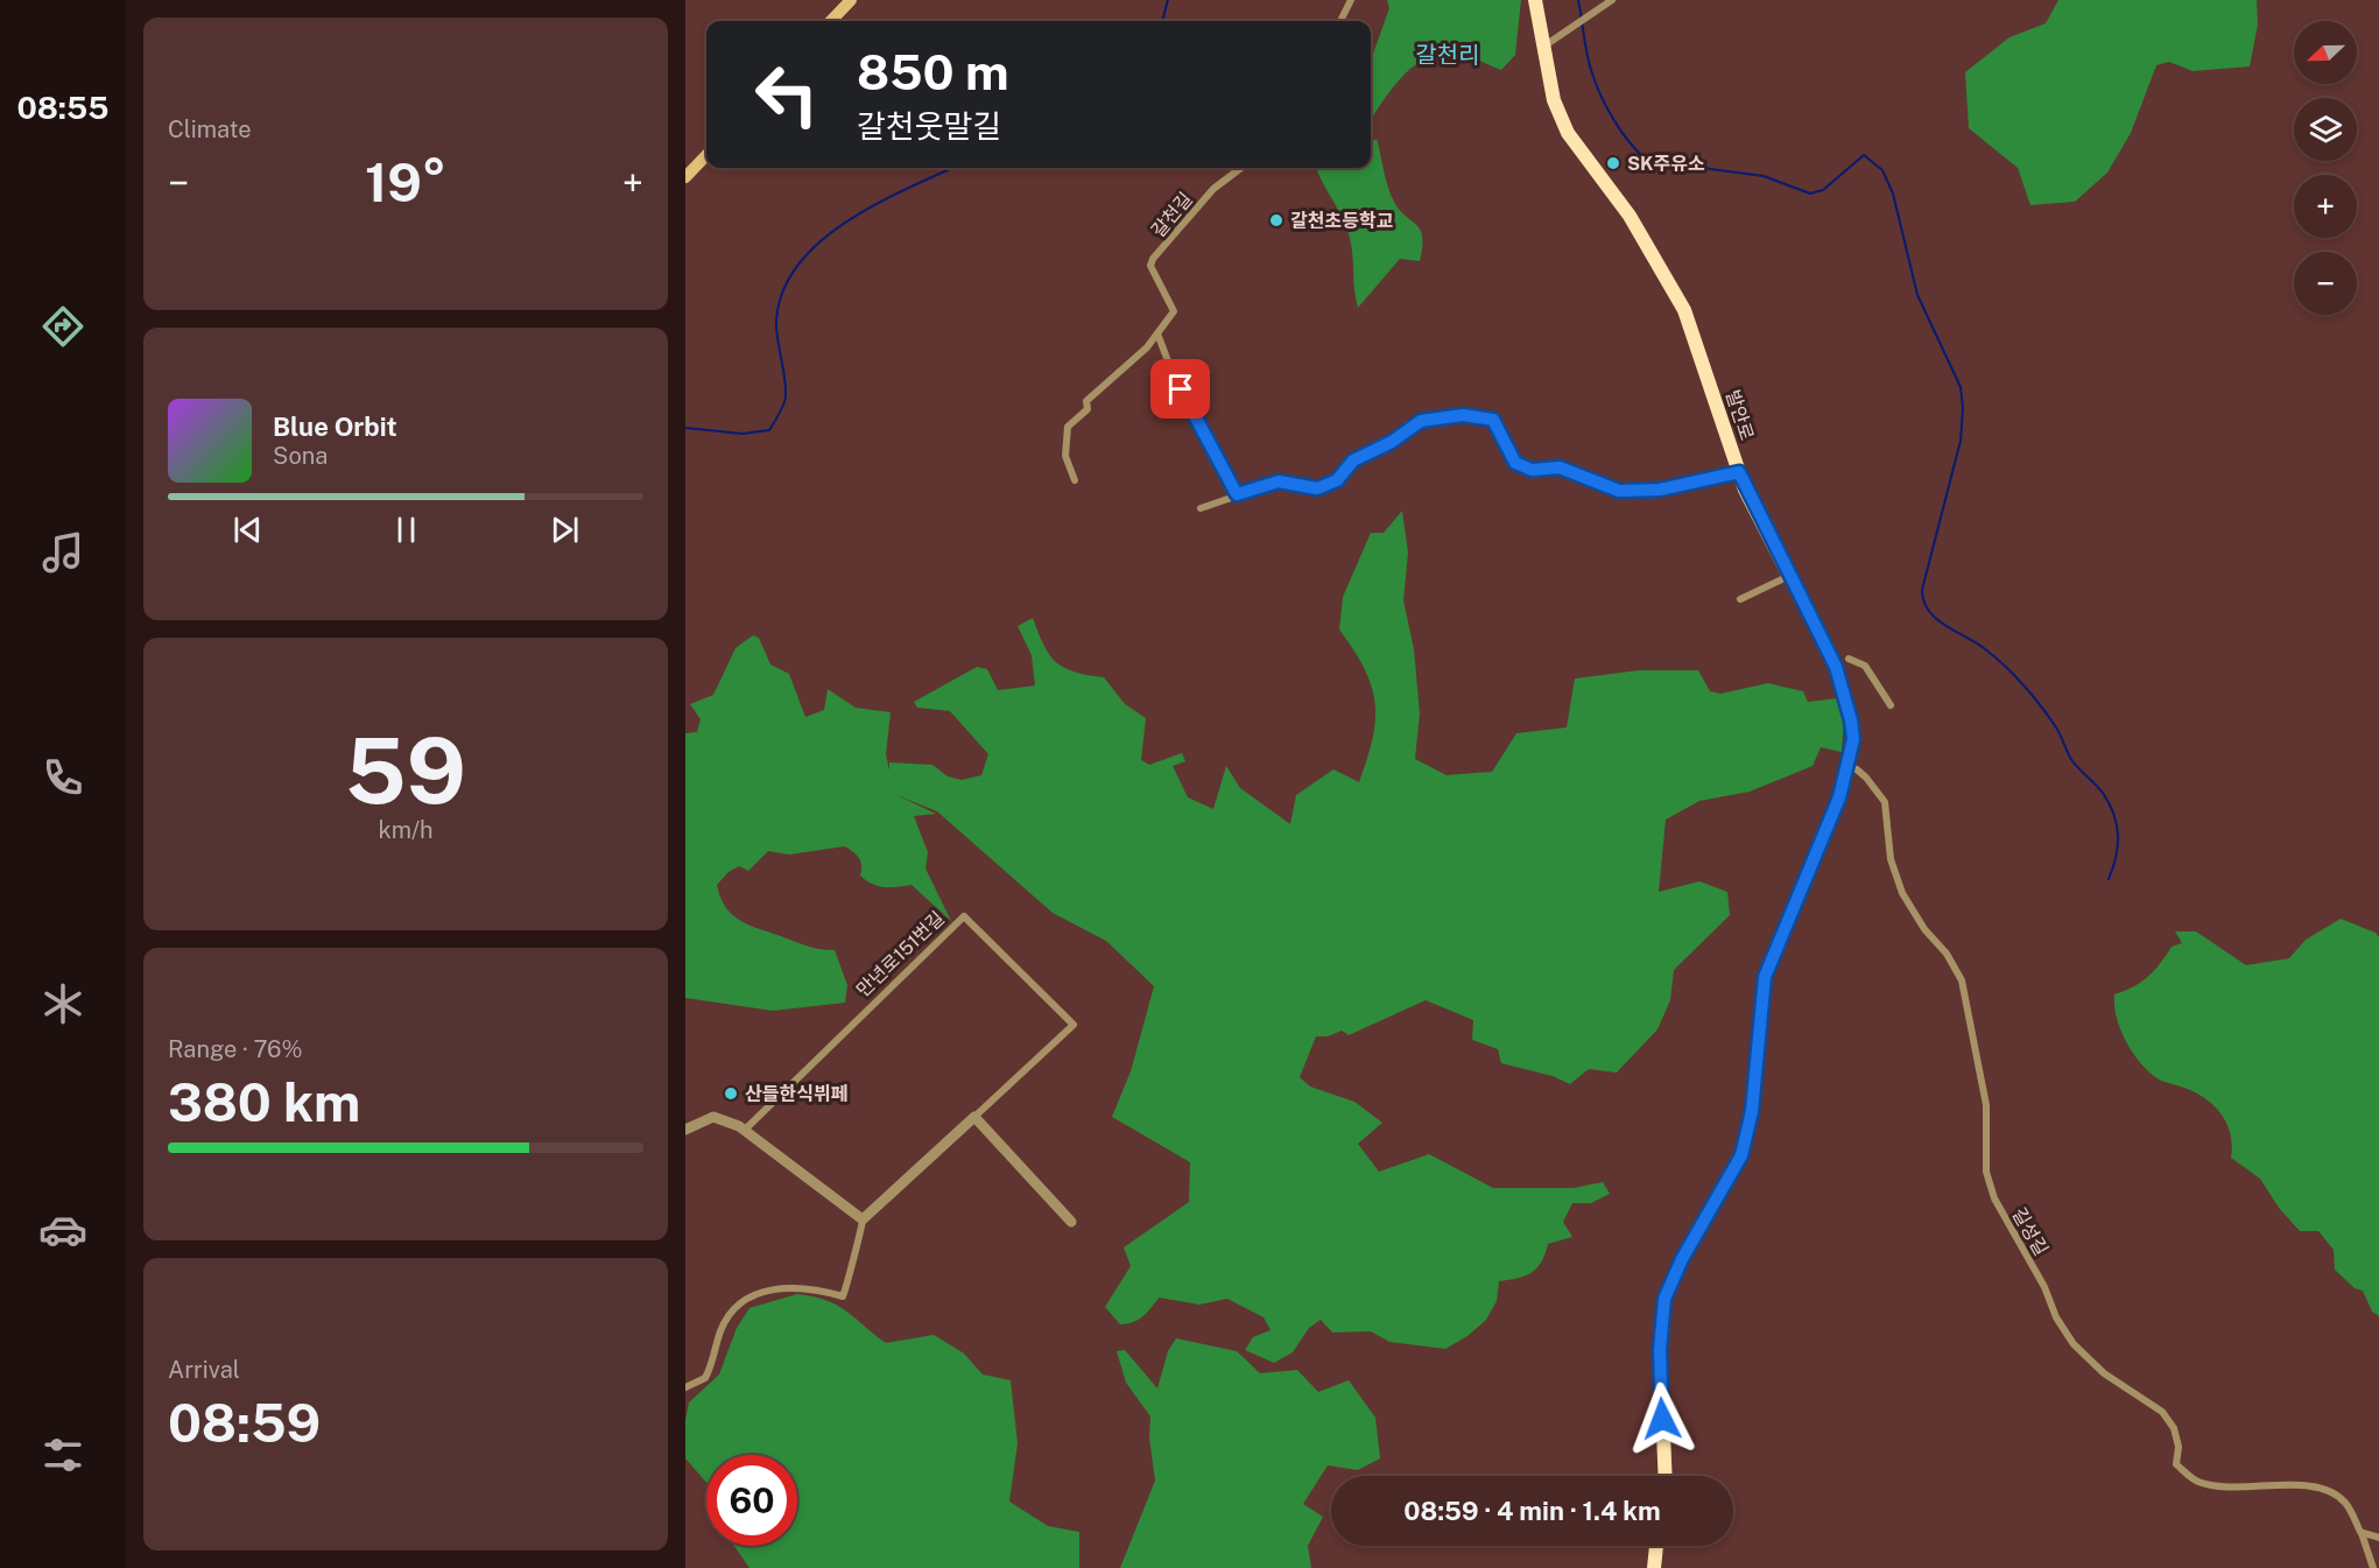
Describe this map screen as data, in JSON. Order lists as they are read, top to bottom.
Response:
{
  "streets": {
    "main road": ["발안로"],
    "street": ["갈천길", "만년로151번길", "길성길"]
  },
  "crossings": [
    ["발안로", "길성길"]
  ],
  "districts": ["갈천리"],
  "places": ["SK주유소", "갈천초등학교", "산들한식뷔페"],
  "north": "left",
  "page": {
    "tabs": "08:55",
    "tile": [
      "Climate",
      ["59", "km/h"],
      ["Range · 76%", "380 km"],
      ["Arrival", "08:59"]
    ],
    "map_buttons": ["+", "−"],
    "turn": ["850 m", "갈천웃말길"],
    "heat": ["−", "19°", "+"],
    "song": ["Blue Orbit", "Sona"],
    "limit": "60",
    "trip": "08:59 · 4 min · 1.4 km"
  }
}
